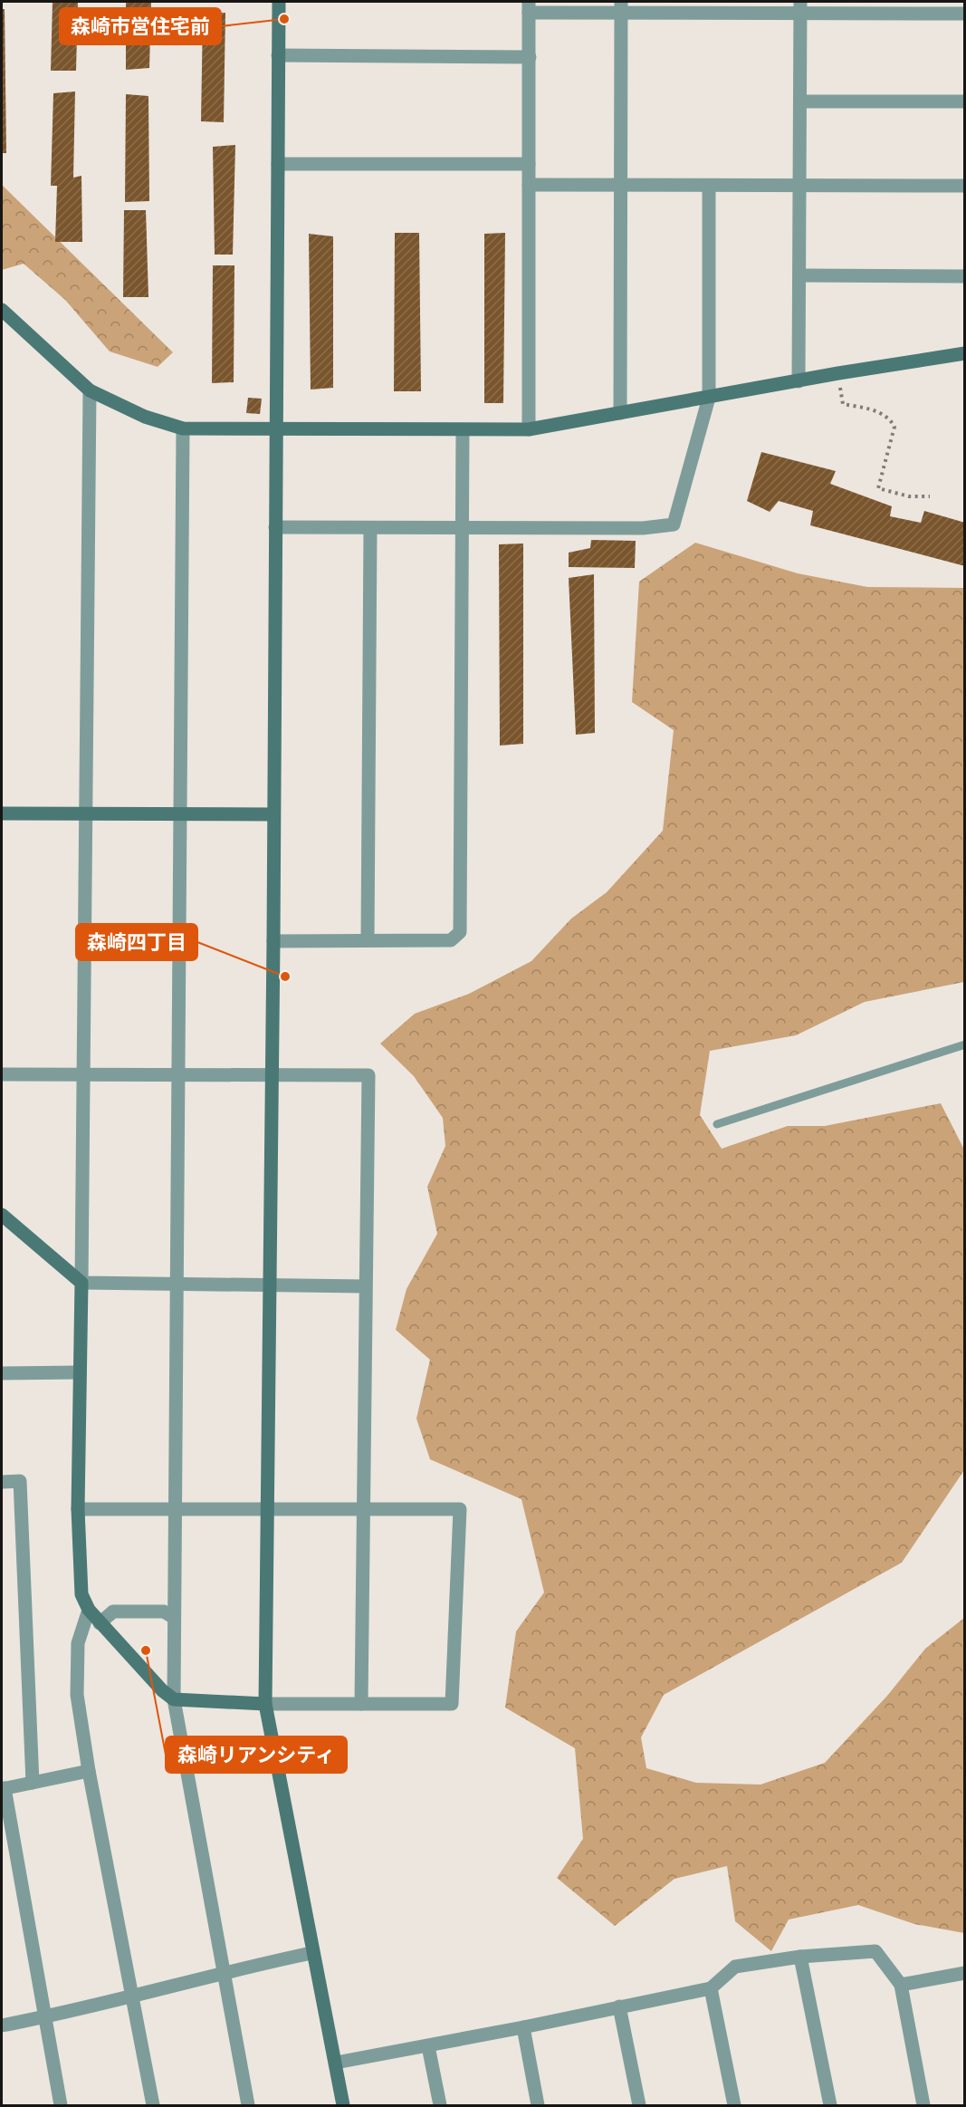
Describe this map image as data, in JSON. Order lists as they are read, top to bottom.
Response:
{
  "places": ["森崎市営住宅前", "森崎四丁目", "森崎リアンシティ"]
}
